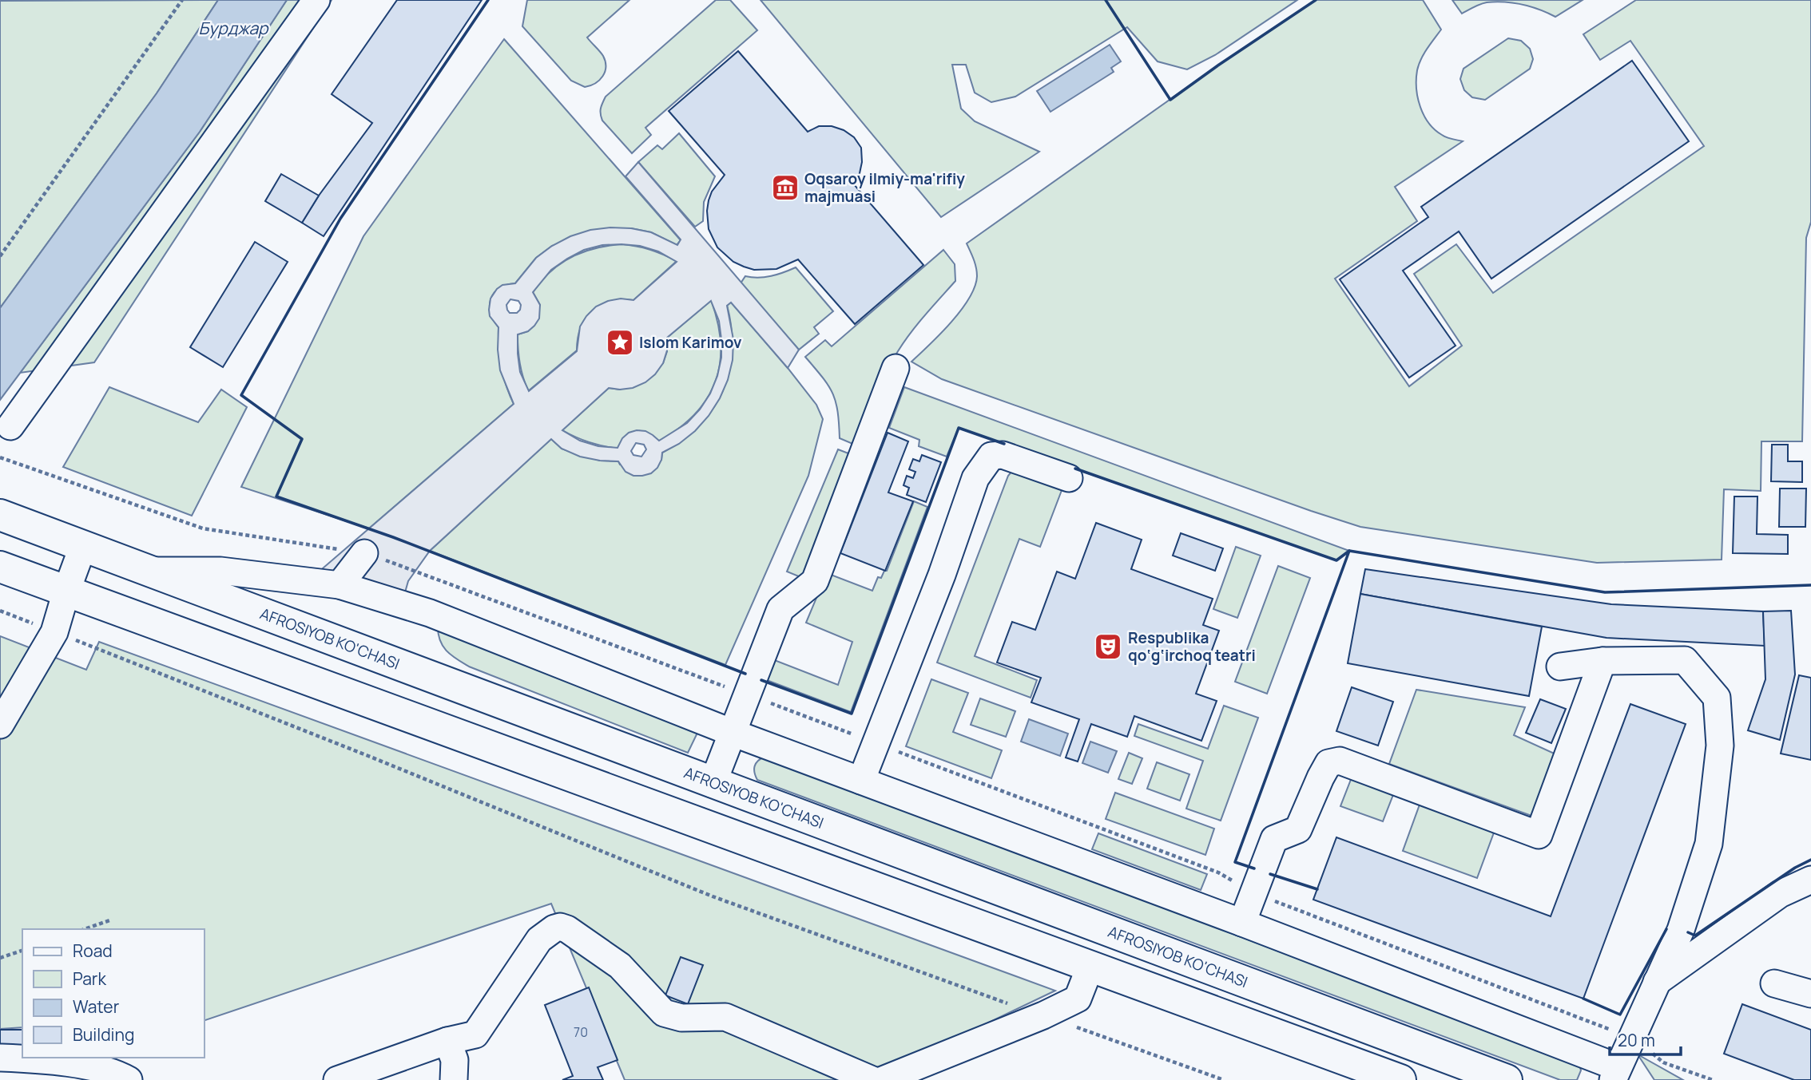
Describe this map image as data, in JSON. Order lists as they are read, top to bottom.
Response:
{
  "streets": {
    "main road": ["AFROSIYOB KO'CHASI"]
  },
  "water": ["Бурджар"],
  "places": {
    "museum": ["Oqsaroy ilmiy-ma'rifiy majmuasi"],
    "place": ["Islom Karimov"],
    "theatre": ["Respublika qo‘g‘irchoq teatri"]
  },
  "house_numbers": ["70"],
  "legend": [
    "Road",
    "Park",
    "Water",
    "Building"
  ],
  "scale_bar": "20 m"
}
